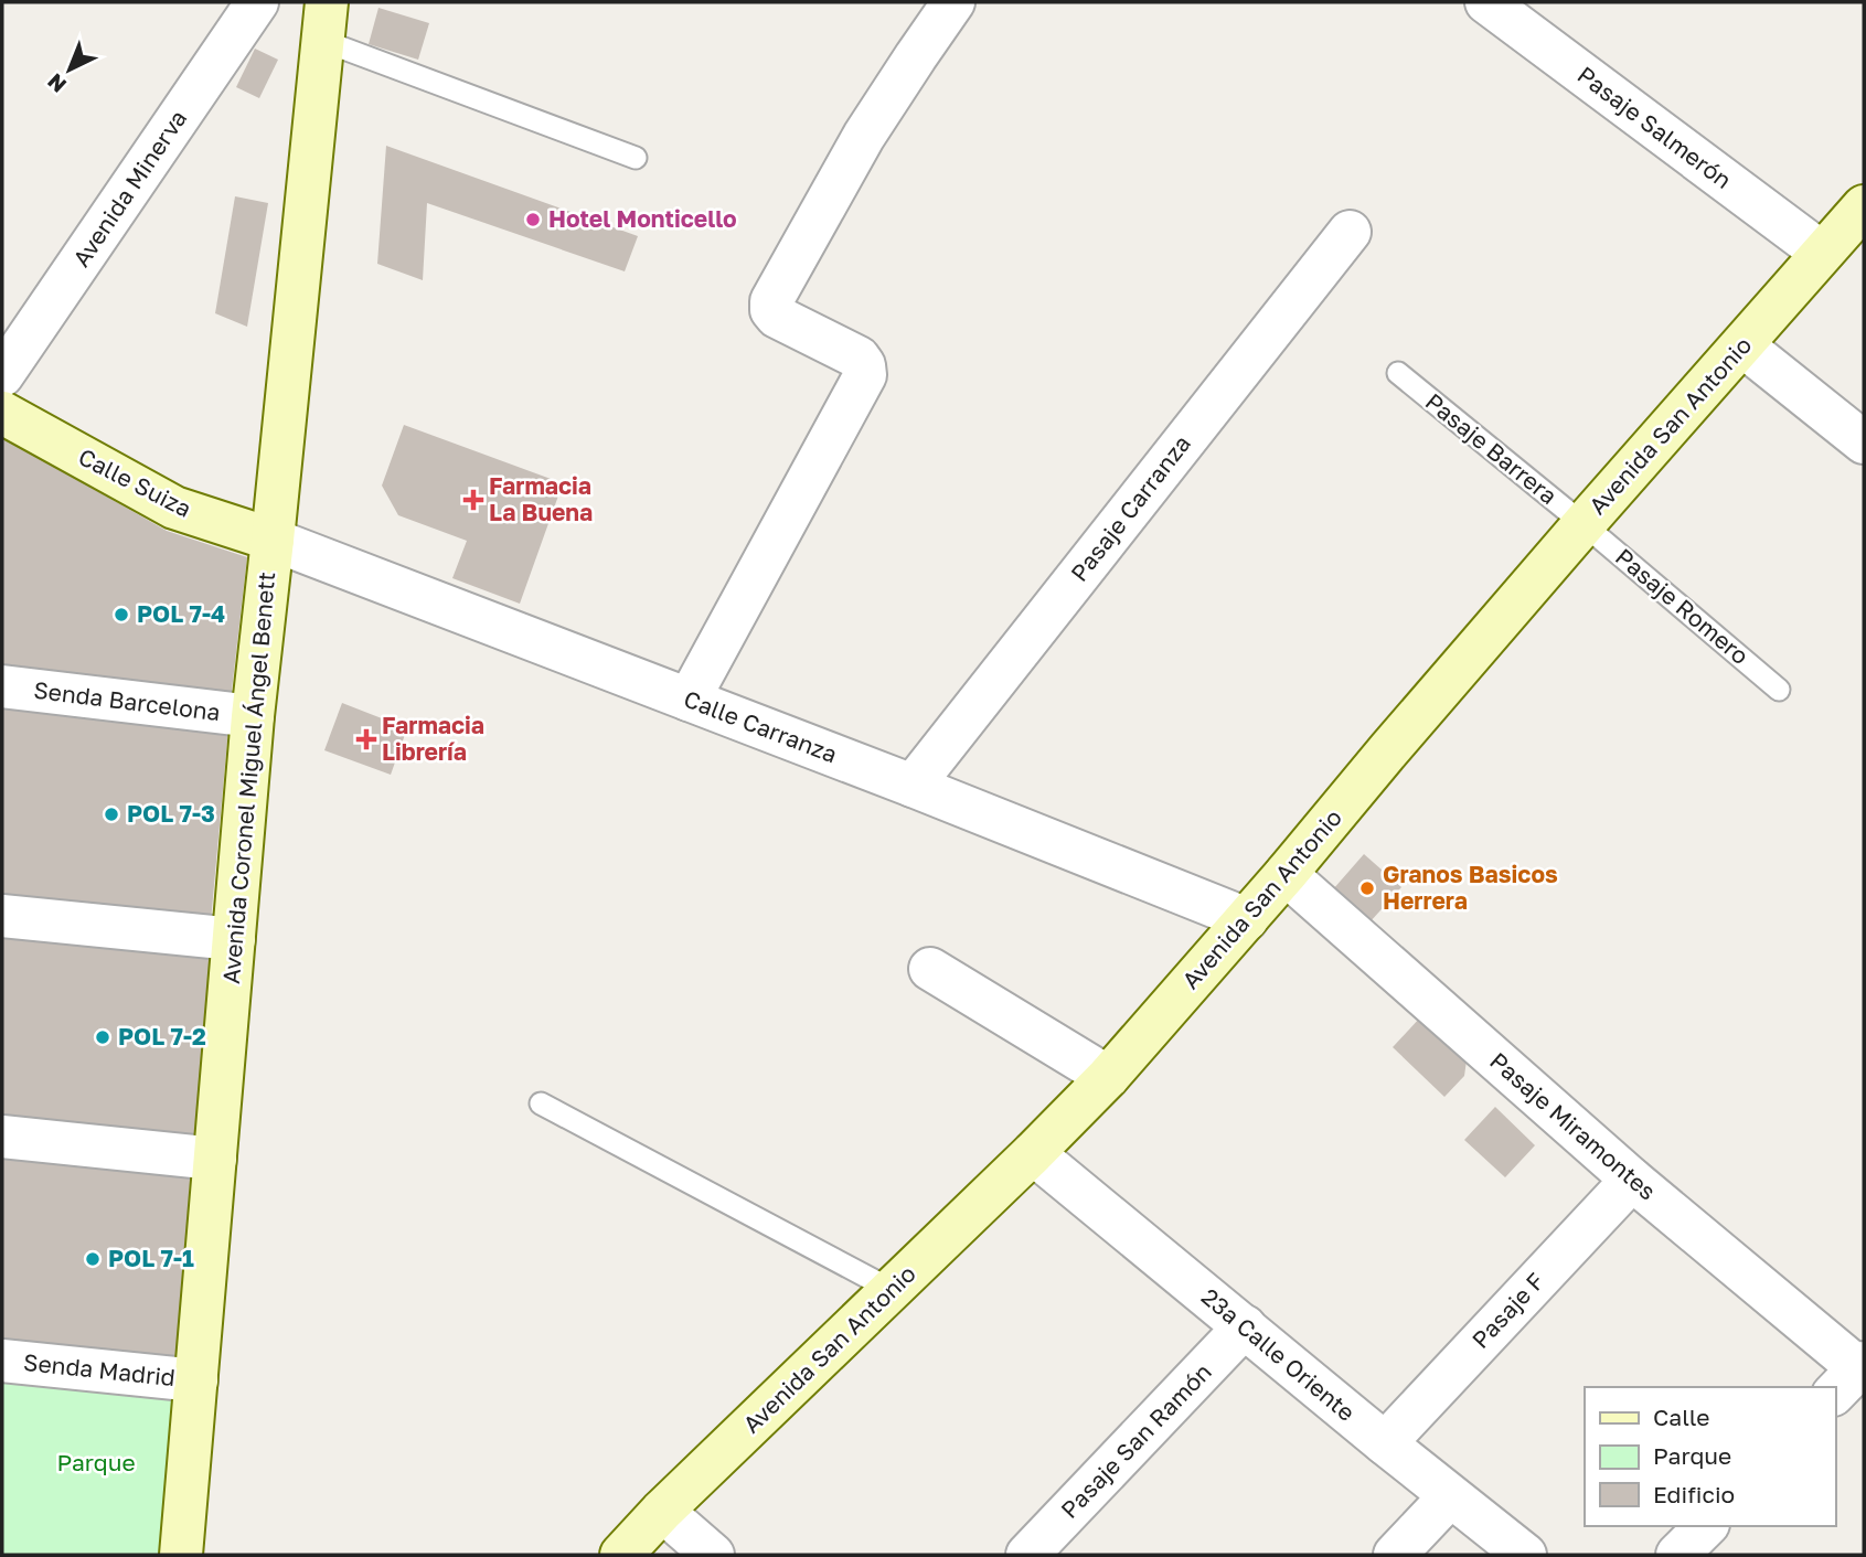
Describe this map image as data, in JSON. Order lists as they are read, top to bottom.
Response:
{
  "streets": {
    "street": [
      "Pasaje Salmerón",
      "Avenida Minerva",
      "Avenida San Antonio",
      "Calle Suiza",
      "Pasaje Carranza",
      "Senda Barcelona",
      "Calle Carranza",
      "Avenida Coronel Miguel Ángel Benett",
      "Pasaje Miramontes",
      "Pasaje F",
      "23a Calle Oriente",
      "Senda Madrid",
      "Pasaje San Ramón"
    ],
    "lane": ["Pasaje Barrera", "Pasaje Romero"]
  },
  "crossings": [
    ["Pasaje Salmerón", "Avenida San Antonio"],
    ["Avenida San Antonio", "Pasaje Barrera"],
    ["Avenida San Antonio", "Pasaje Romero"],
    ["Avenida San Antonio", "Calle Carranza"],
    ["Avenida San Antonio", "Pasaje Miramontes"],
    ["Avenida San Antonio", "23a Calle Oriente"],
    ["Pasaje Barrera", "Pasaje Romero"],
    ["Calle Suiza", "Calle Carranza"],
    ["Calle Suiza", "Avenida Coronel Miguel Ángel Benett"],
    ["Pasaje Carranza", "Calle Carranza"],
    ["Senda Barcelona", "Avenida Coronel Miguel Ángel Benett"],
    ["Calle Carranza", "Avenida Coronel Miguel Ángel Benett"],
    ["Avenida Coronel Miguel Ángel Benett", "Senda Madrid"],
    ["Pasaje Miramontes", "Pasaje F"],
    ["Pasaje F", "23a Calle Oriente"],
    ["23a Calle Oriente", "Pasaje San Ramón"]
  ],
  "parks": ["Parque"],
  "places": {
    "other": [
      "Hotel Monticello",
      "POL 7-4",
      "POL 7-3",
      "Granos Basicos Herrera",
      "POL 7-2",
      "POL 7-1"
    ],
    "health": ["Farmacia La Buena", "Farmacia Librería"]
  },
  "legend": ["Calle", "Parque", "Edificio"],
  "north": "bottom left"
}
